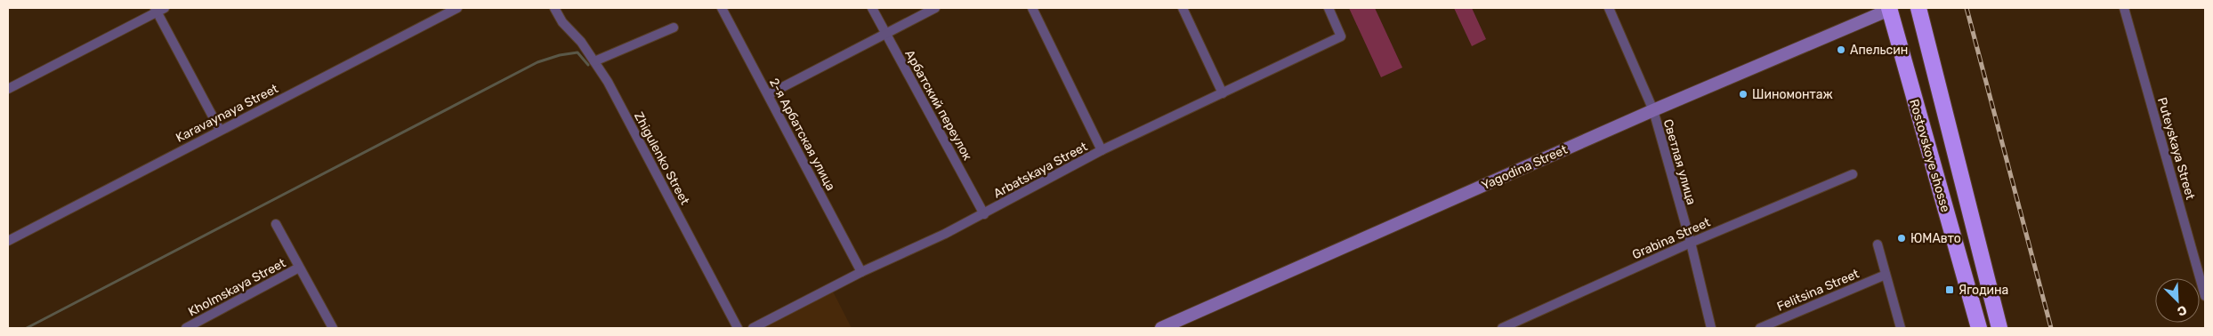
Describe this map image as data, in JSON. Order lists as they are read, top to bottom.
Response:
{
  "streets": {
    "highway": ["Rostovskoye shosse"],
    "street": [
      "Арбатский переулок",
      "Karavaynaya Street",
      "2-я Арбатская улица",
      "Puteyskaya Street",
      "Zhigulenko Street",
      "Светлая улица",
      "Yagodina Street",
      "Arbatskaya Street",
      "Grabina Street",
      "Kholmskaya Street",
      "Felitsina Street"
    ]
  },
  "crossings": [
    ["Арбатский переулок", "Arbatskaya Street"],
    ["2-я Арбатская улица", "Arbatskaya Street"],
    ["Rostovskoye shosse", "Yagodina Street"],
    ["Светлая улица", "Yagodina Street"],
    ["Светлая улица", "Grabina Street"]
  ],
  "places": {
    "other": ["Апельсин", "Шиномонтаж", "ЮМАвто"],
    "transit": ["Ягодина"]
  },
  "north": "bottom right"
}
